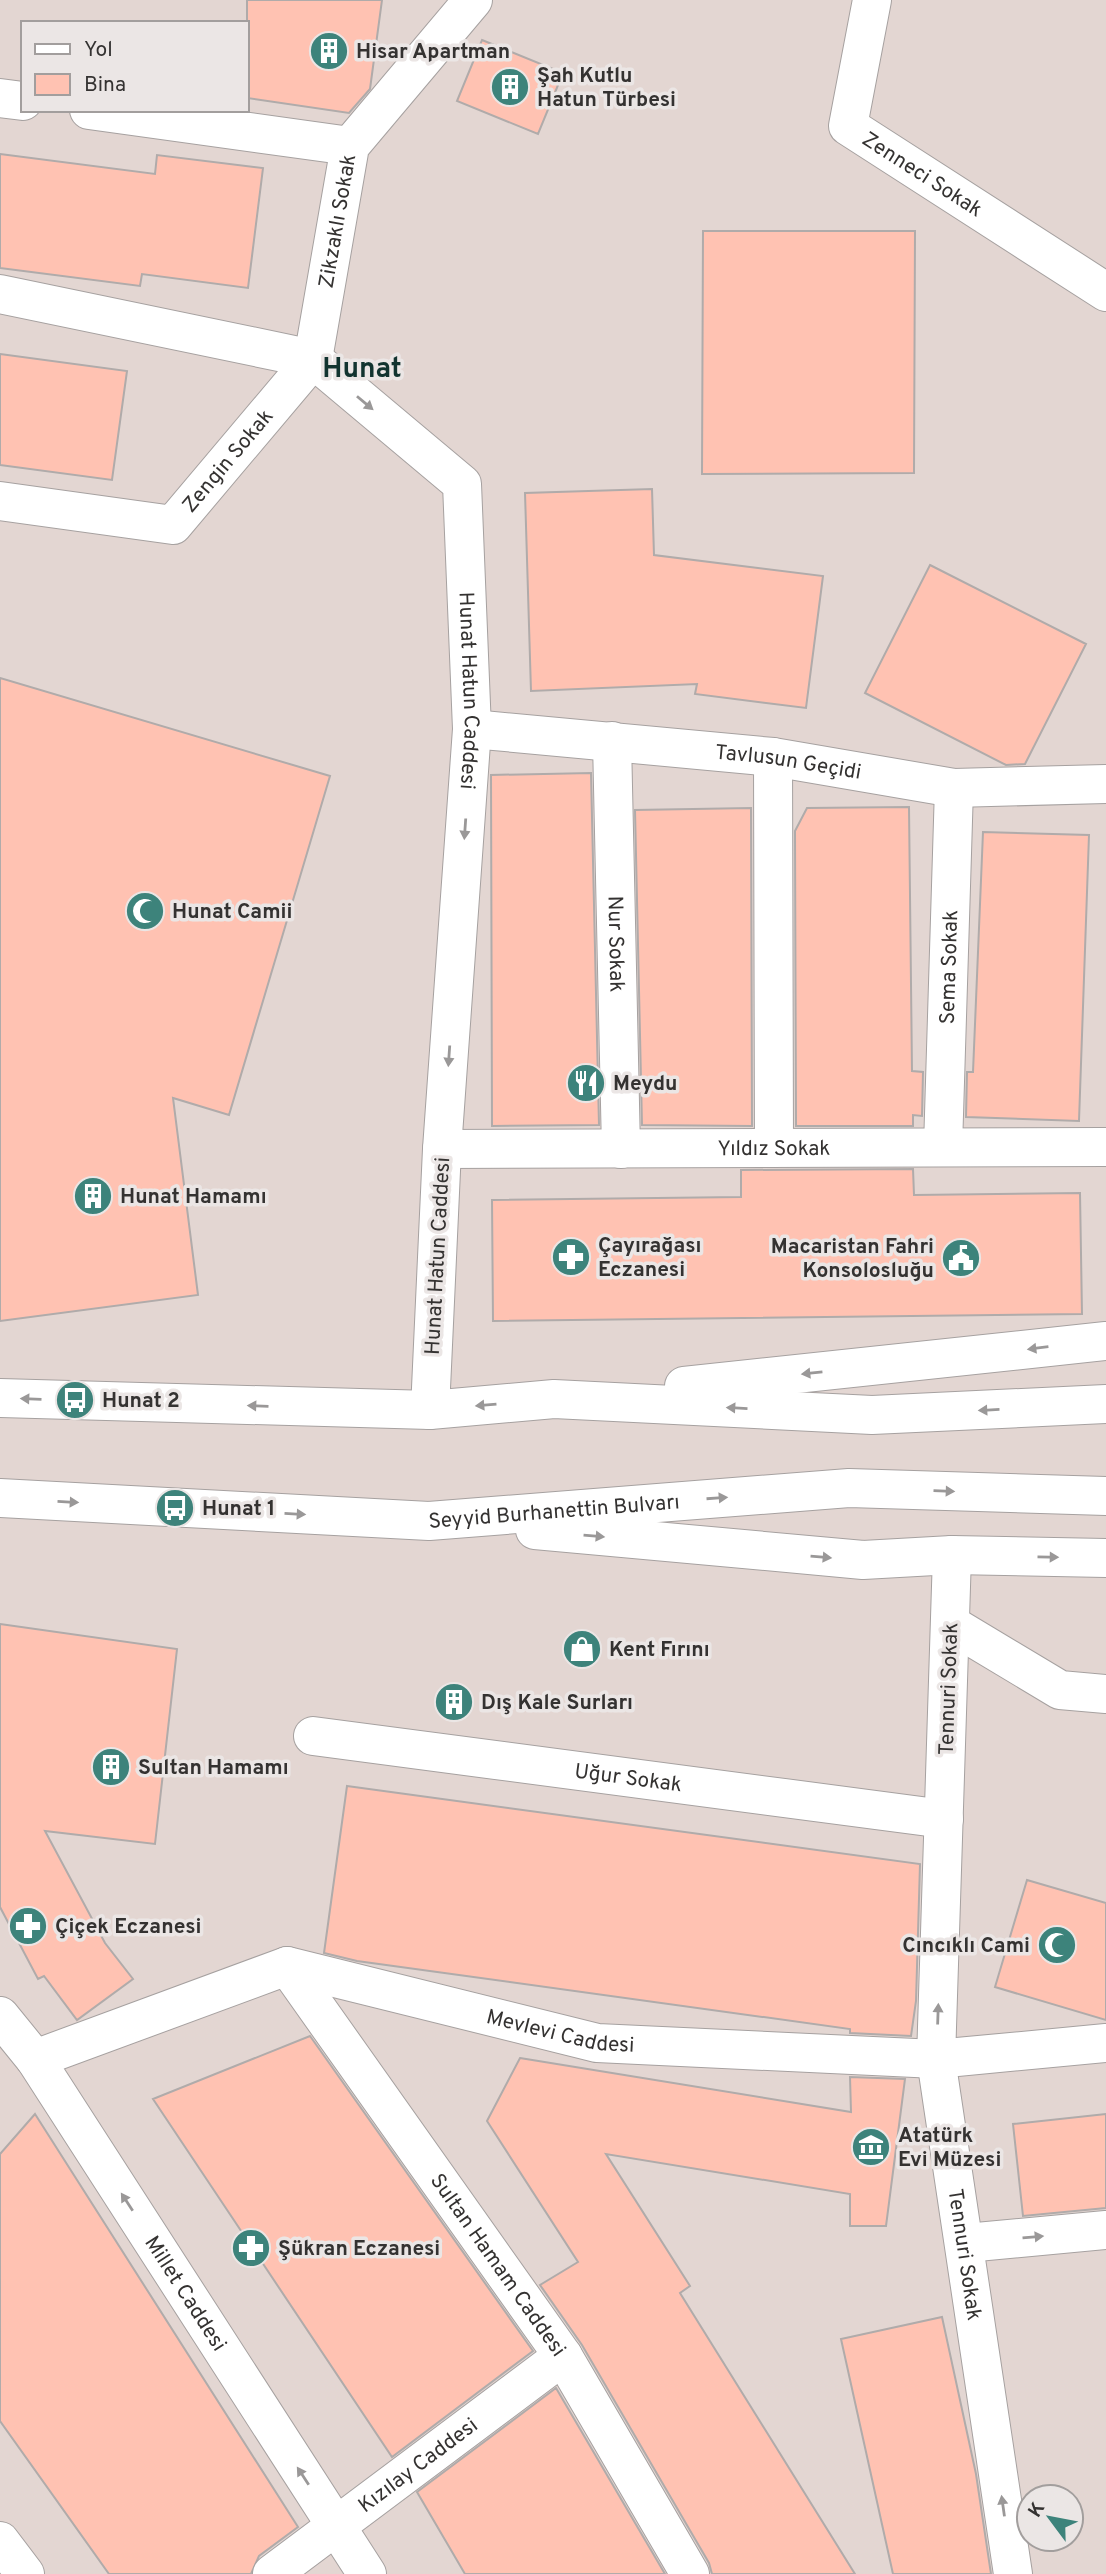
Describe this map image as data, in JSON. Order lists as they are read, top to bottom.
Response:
{
  "streets": {
    "street": [
      "Zenneci Sokak",
      "Zikzaklı Sokak",
      "Zengin Sokak",
      "Hunat Hatun Caddesi",
      "Tavlusun Geçidi",
      "Nur Sokak",
      "Sema Sokak",
      "Yıldız Sokak",
      "Seyyid Burhanettin Bulvarı",
      "Tennuri Sokak",
      "Uğur Sokak",
      "Mevlevi Caddesi",
      "Sultan Hamam Caddesi",
      "Millet Caddesi",
      "Kızılay Caddesi"
    ]
  },
  "crossings": [
    ["Zikzaklı Sokak", "Zengin Sokak"],
    ["Zikzaklı Sokak", "Hunat Hatun Caddesi"],
    ["Zengin Sokak", "Hunat Hatun Caddesi"],
    ["Hunat Hatun Caddesi", "Tavlusun Geçidi"],
    ["Hunat Hatun Caddesi", "Yıldız Sokak"],
    ["Tavlusun Geçidi", "Nur Sokak"],
    ["Tavlusun Geçidi", "Sema Sokak"],
    ["Nur Sokak", "Yıldız Sokak"],
    ["Sema Sokak", "Yıldız Sokak"],
    ["Tennuri Sokak", "Uğur Sokak"],
    ["Tennuri Sokak", "Mevlevi Caddesi"],
    ["Mevlevi Caddesi", "Sultan Hamam Caddesi"],
    ["Sultan Hamam Caddesi", "Kızılay Caddesi"],
    ["Millet Caddesi", "Kızılay Caddesi"]
  ],
  "one_way": ["Tennuri Sokak", "Millet Caddesi"],
  "districts": ["Hunat"],
  "places": {
    "building": [
      "Hisar Apartman",
      "Şah Kutlu Hatun Türbesi",
      "Hunat Hamamı",
      "Dış Kale Surları",
      "Sultan Hamamı"
    ],
    "mosque": ["Hunat Camii", "Cıncıklı Cami"],
    "restaurant": ["Meydu"],
    "pharmacy": ["Çayırağası Eczanesi", "Çiçek Eczanesi", "Şükran Eczanesi"],
    "public building": ["Macaristan Fahri Konsolosluğu"],
    "bus stop": ["Hunat 2", "Hunat 1"],
    "shop": ["Kent Fırını"],
    "museum": ["Atatürk Evi Müzesi"]
  },
  "legend": ["Yol", "Bina"],
  "north": "top left"
}
